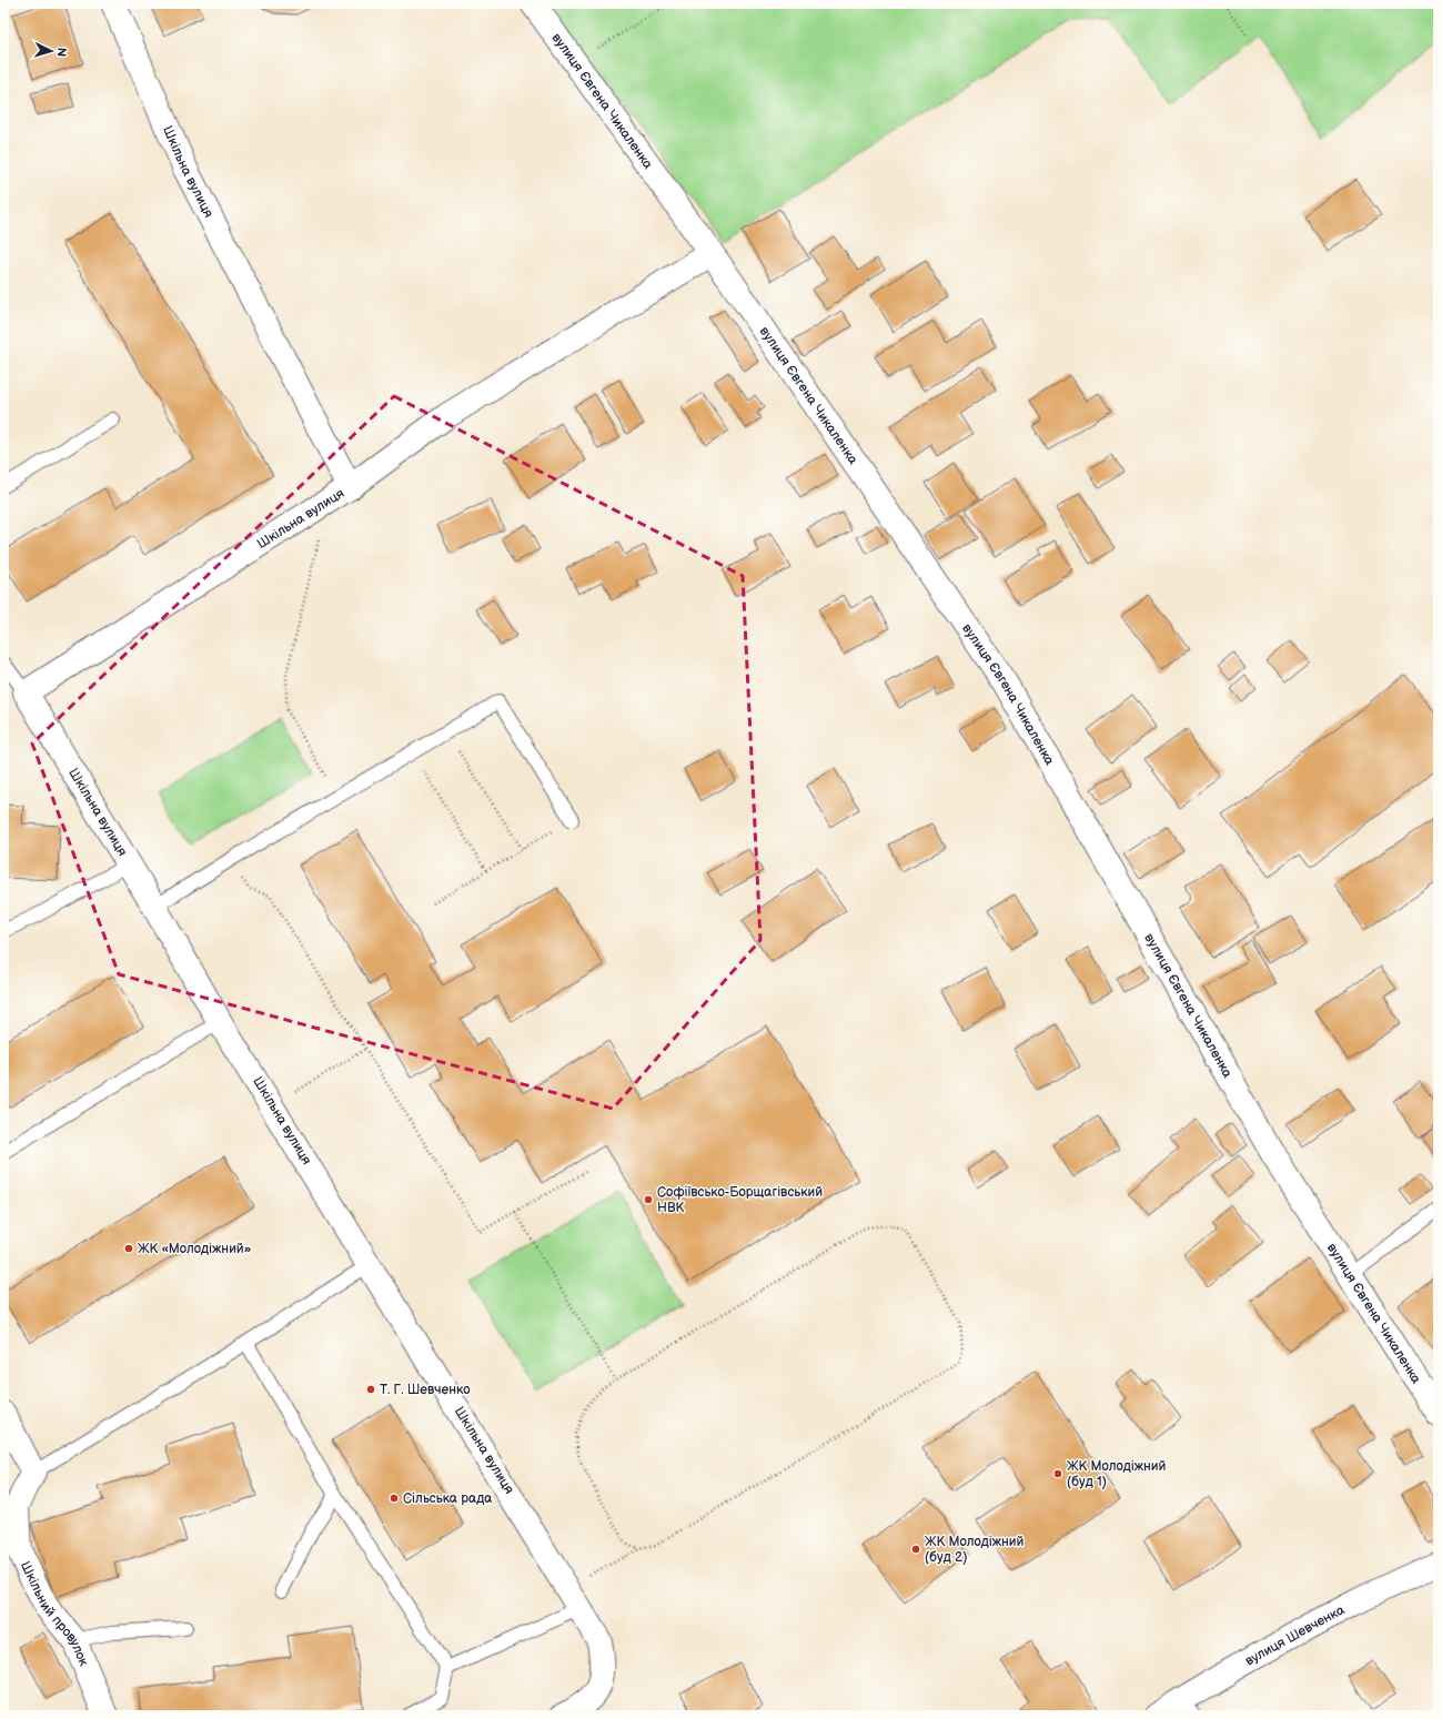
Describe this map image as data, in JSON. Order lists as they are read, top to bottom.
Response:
{
  "streets": {
    "street": [
      "вулиця Євгена Чикаленка",
      "Шкільна вулиця",
      "Шкільний провулок",
      "вулиця Шевченка"
    ]
  },
  "places": [
    "Софіївсько-Борщагівський НВК",
    "ЖК «Молодіжний»",
    "Т. Г. Шевченко",
    "ЖК Молодіжний (буд 1)",
    "Сільська рада",
    "ЖК Молодіжний (буд 2)"
  ],
  "north": "right"
}
